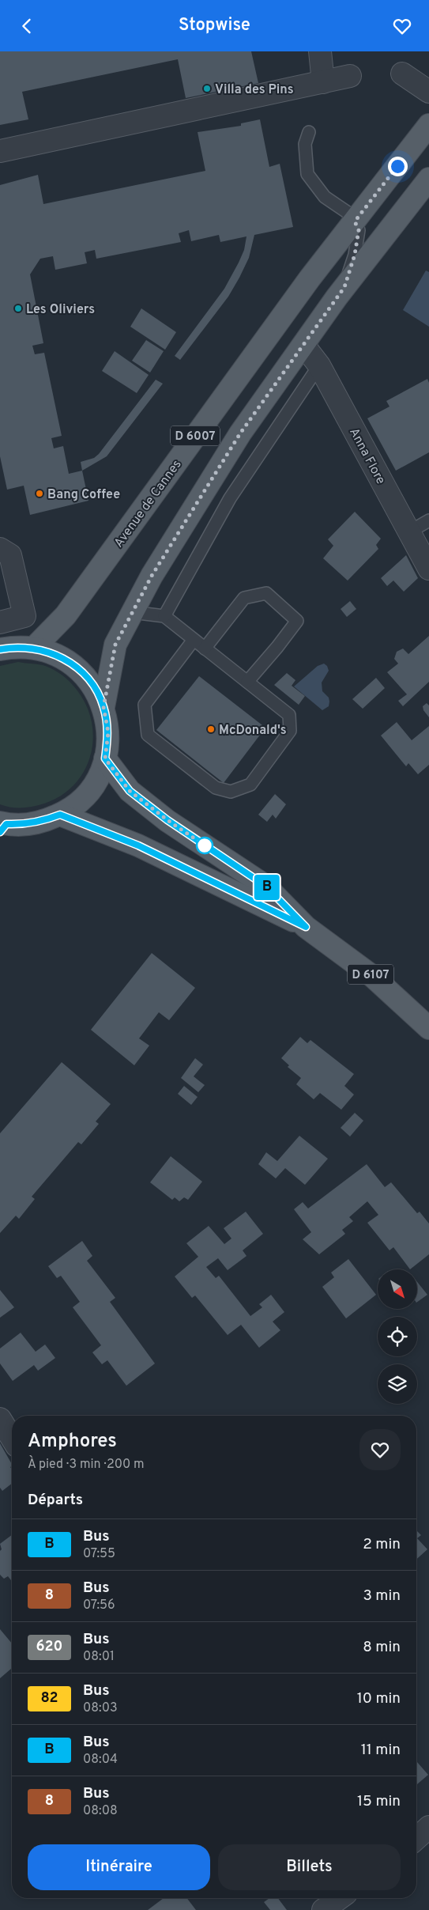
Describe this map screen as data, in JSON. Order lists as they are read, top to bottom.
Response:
{
  "streets": {
    "main road": ["D 6007", "Avenue de Cannes", "D 6107"],
    "street": ["Anna Flore"]
  },
  "crossings": [
    ["D 6007", "Anna Flore"],
    ["D 6007", "Avenue de Cannes"]
  ],
  "places": [
    "Villa des Pins",
    "Les Oliviers",
    "Bang Coffee",
    "McDonald's"
  ],
  "lines": ["bus line B"],
  "north": "bottom right",
  "page": {
    "header": "Stopwise",
    "on_map": "B",
    "heading": [
      ["Amphores", "À pied · 3 min · 200 m"],
      "Départs"
    ],
    "list": [
      {
        "mark": "B",
        "name": "Bus",
        "note": "07:55",
        "value": "2 min"
      },
      {
        "mark": "8",
        "name": "Bus",
        "note": "07:56",
        "value": "3 min"
      },
      {
        "mark": "620",
        "name": "Bus",
        "note": "08:01",
        "value": "8 min"
      },
      {
        "mark": "82",
        "name": "Bus",
        "note": "08:03",
        "value": "10 min"
      },
      {
        "mark": "B",
        "name": "Bus",
        "note": "08:04",
        "value": "11 min"
      },
      {
        "mark": "8",
        "name": "Bus",
        "note": "08:08",
        "value": "15 min"
      }
    ],
    "buttons": ["Itinéraire", "Billets"]
  }
}
